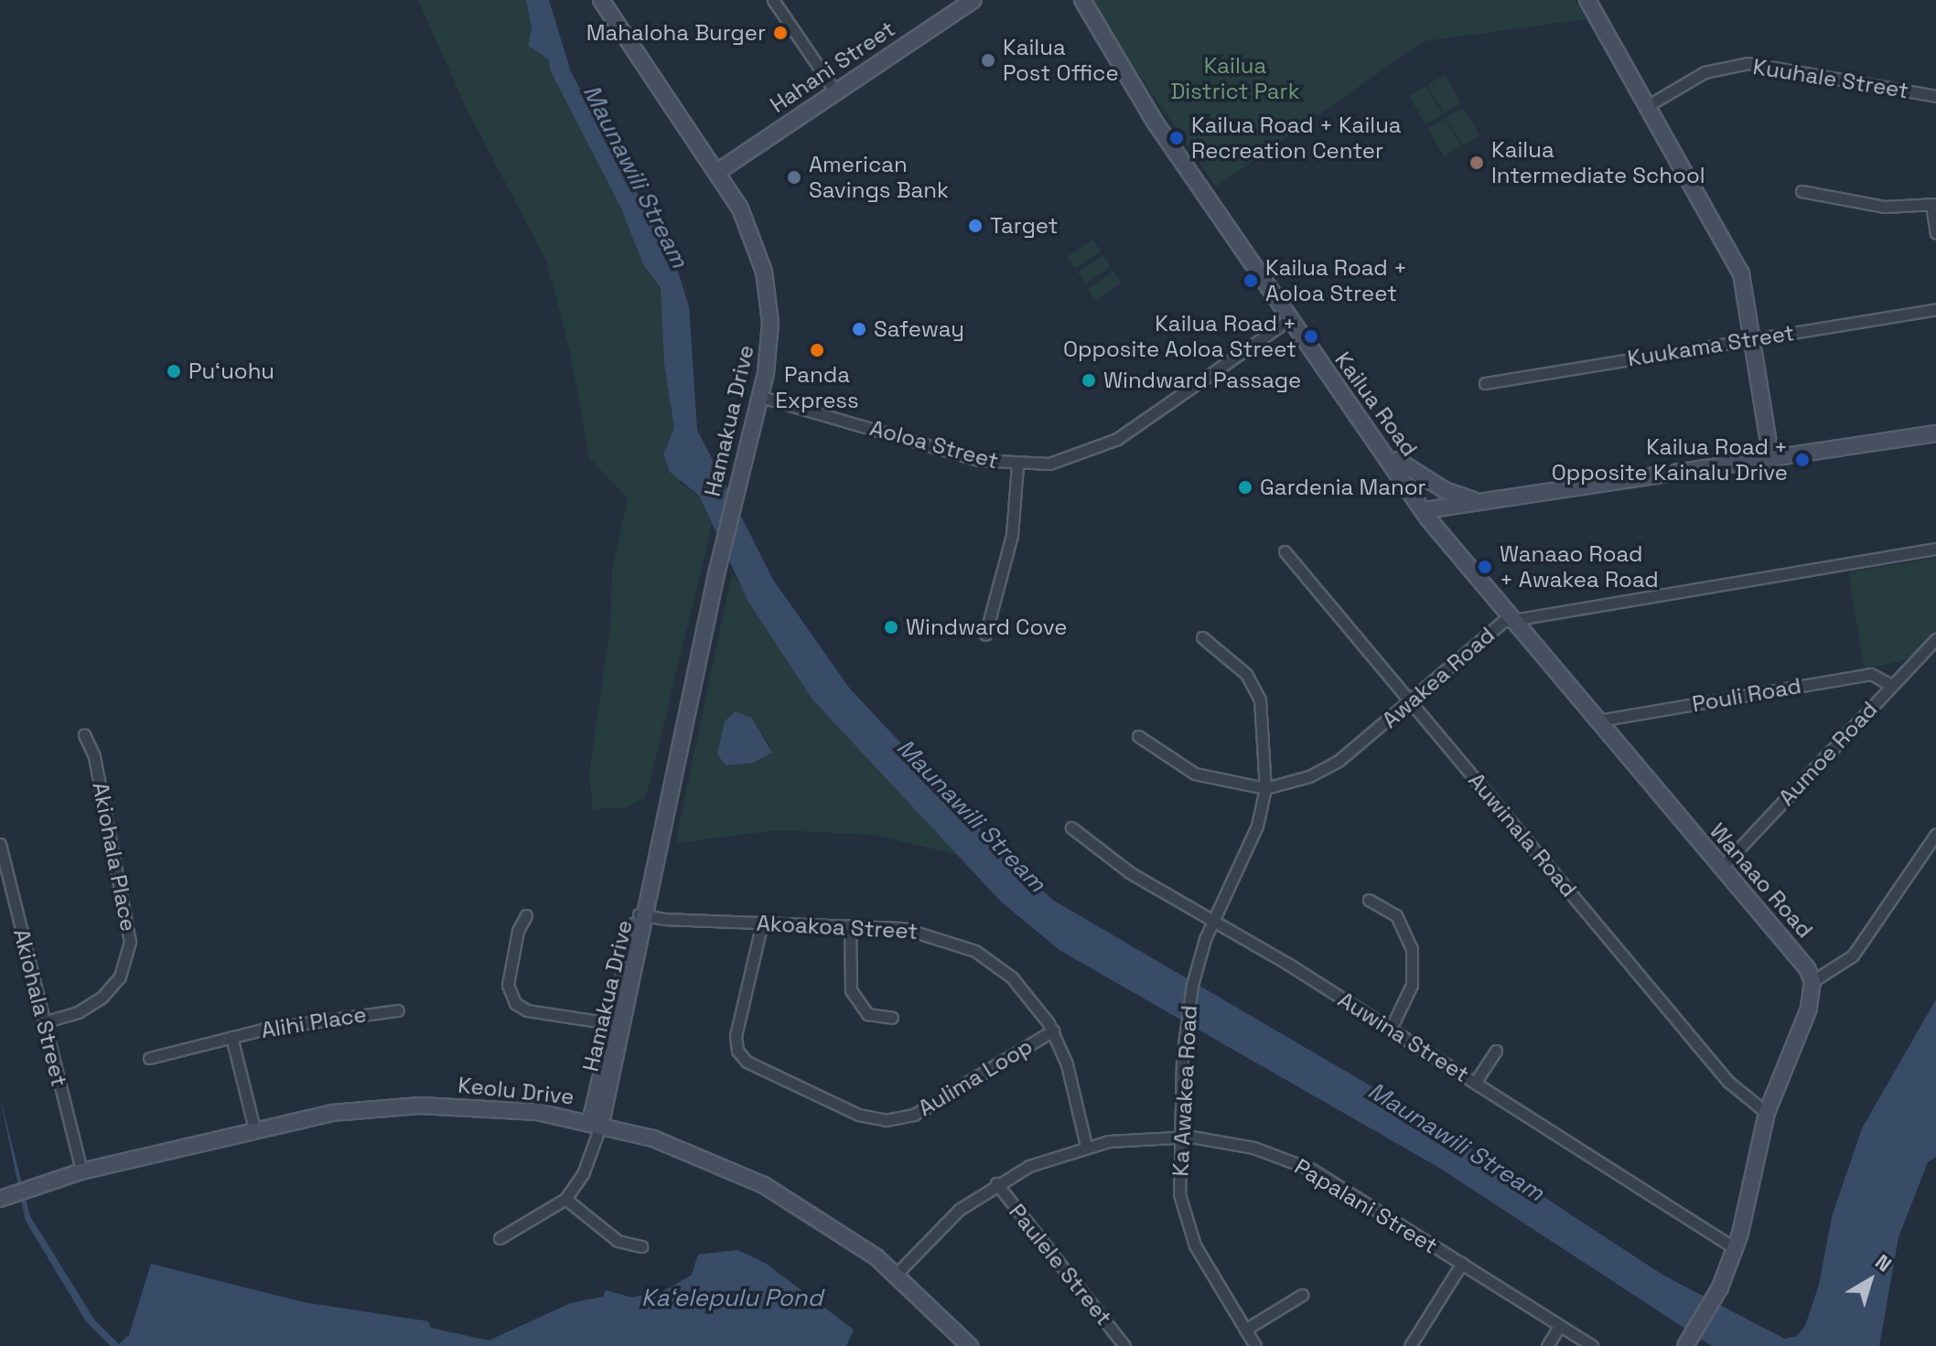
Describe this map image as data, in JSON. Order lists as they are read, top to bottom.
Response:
{
  "streets": {
    "street": [
      "Hahani Street",
      "Kuuhale Street",
      "Kuukama Street",
      "Kailua Road",
      "Hamakua Drive",
      "Aoloa Street",
      "Awakea Road",
      "Pouli Road",
      "Aumoe Road",
      "Auwinala Road",
      "Akiohala Place",
      "Wanaao Road",
      "Akoakoa Street",
      "Akiohala Street",
      "Alihi Place",
      "Auwina Street",
      "Aulima Loop",
      "Keolu Drive",
      "Ka Awakea Road",
      "Papalani Street",
      "Paulele Street"
    ]
  },
  "crossings": [
    ["Hahani Street", "Hamakua Drive"],
    ["Kailua Road", "Aoloa Street"],
    ["Kailua Road", "Wanaao Road"],
    ["Hamakua Drive", "Aoloa Street"],
    ["Hamakua Drive", "Akoakoa Street"],
    ["Hamakua Drive", "Keolu Drive"],
    ["Awakea Road", "Auwinala Road"],
    ["Awakea Road", "Wanaao Road"],
    ["Awakea Road", "Ka Awakea Road"],
    ["Pouli Road", "Aumoe Road"],
    ["Pouli Road", "Wanaao Road"],
    ["Aumoe Road", "Wanaao Road"],
    ["Akiohala Place", "Akiohala Street"],
    ["Akoakoa Street", "Aulima Loop"],
    ["Akoakoa Street", "Papalani Street"],
    ["Akiohala Street", "Keolu Drive"],
    ["Alihi Place", "Keolu Drive"],
    ["Auwina Street", "Ka Awakea Road"],
    ["Keolu Drive", "Papalani Street"],
    ["Ka Awakea Road", "Papalani Street"],
    ["Papalani Street", "Paulele Street"]
  ],
  "water": ["Maunawili Stream", "Kaʻelepulu Pond"],
  "parks": ["Kailua District Park"],
  "places": [
    "Mahaloha Burger",
    "Kailua Post Office",
    "Kailua Road + Kailua Recreation Center",
    "Kailua Intermediate School",
    "American Savings Bank",
    "Target",
    "Kailua Road + Aoloa Street",
    "Safeway",
    "Kailua Road + Opposite Aoloa Street",
    "Panda Express",
    "Puʻuohu",
    "Windward Passage",
    "Kailua Road + Opposite Kainalu Drive",
    "Gardenia Manor",
    "Wanaao Road + Awakea Road",
    "Windward Cove"
  ],
  "north": "top right"
}
